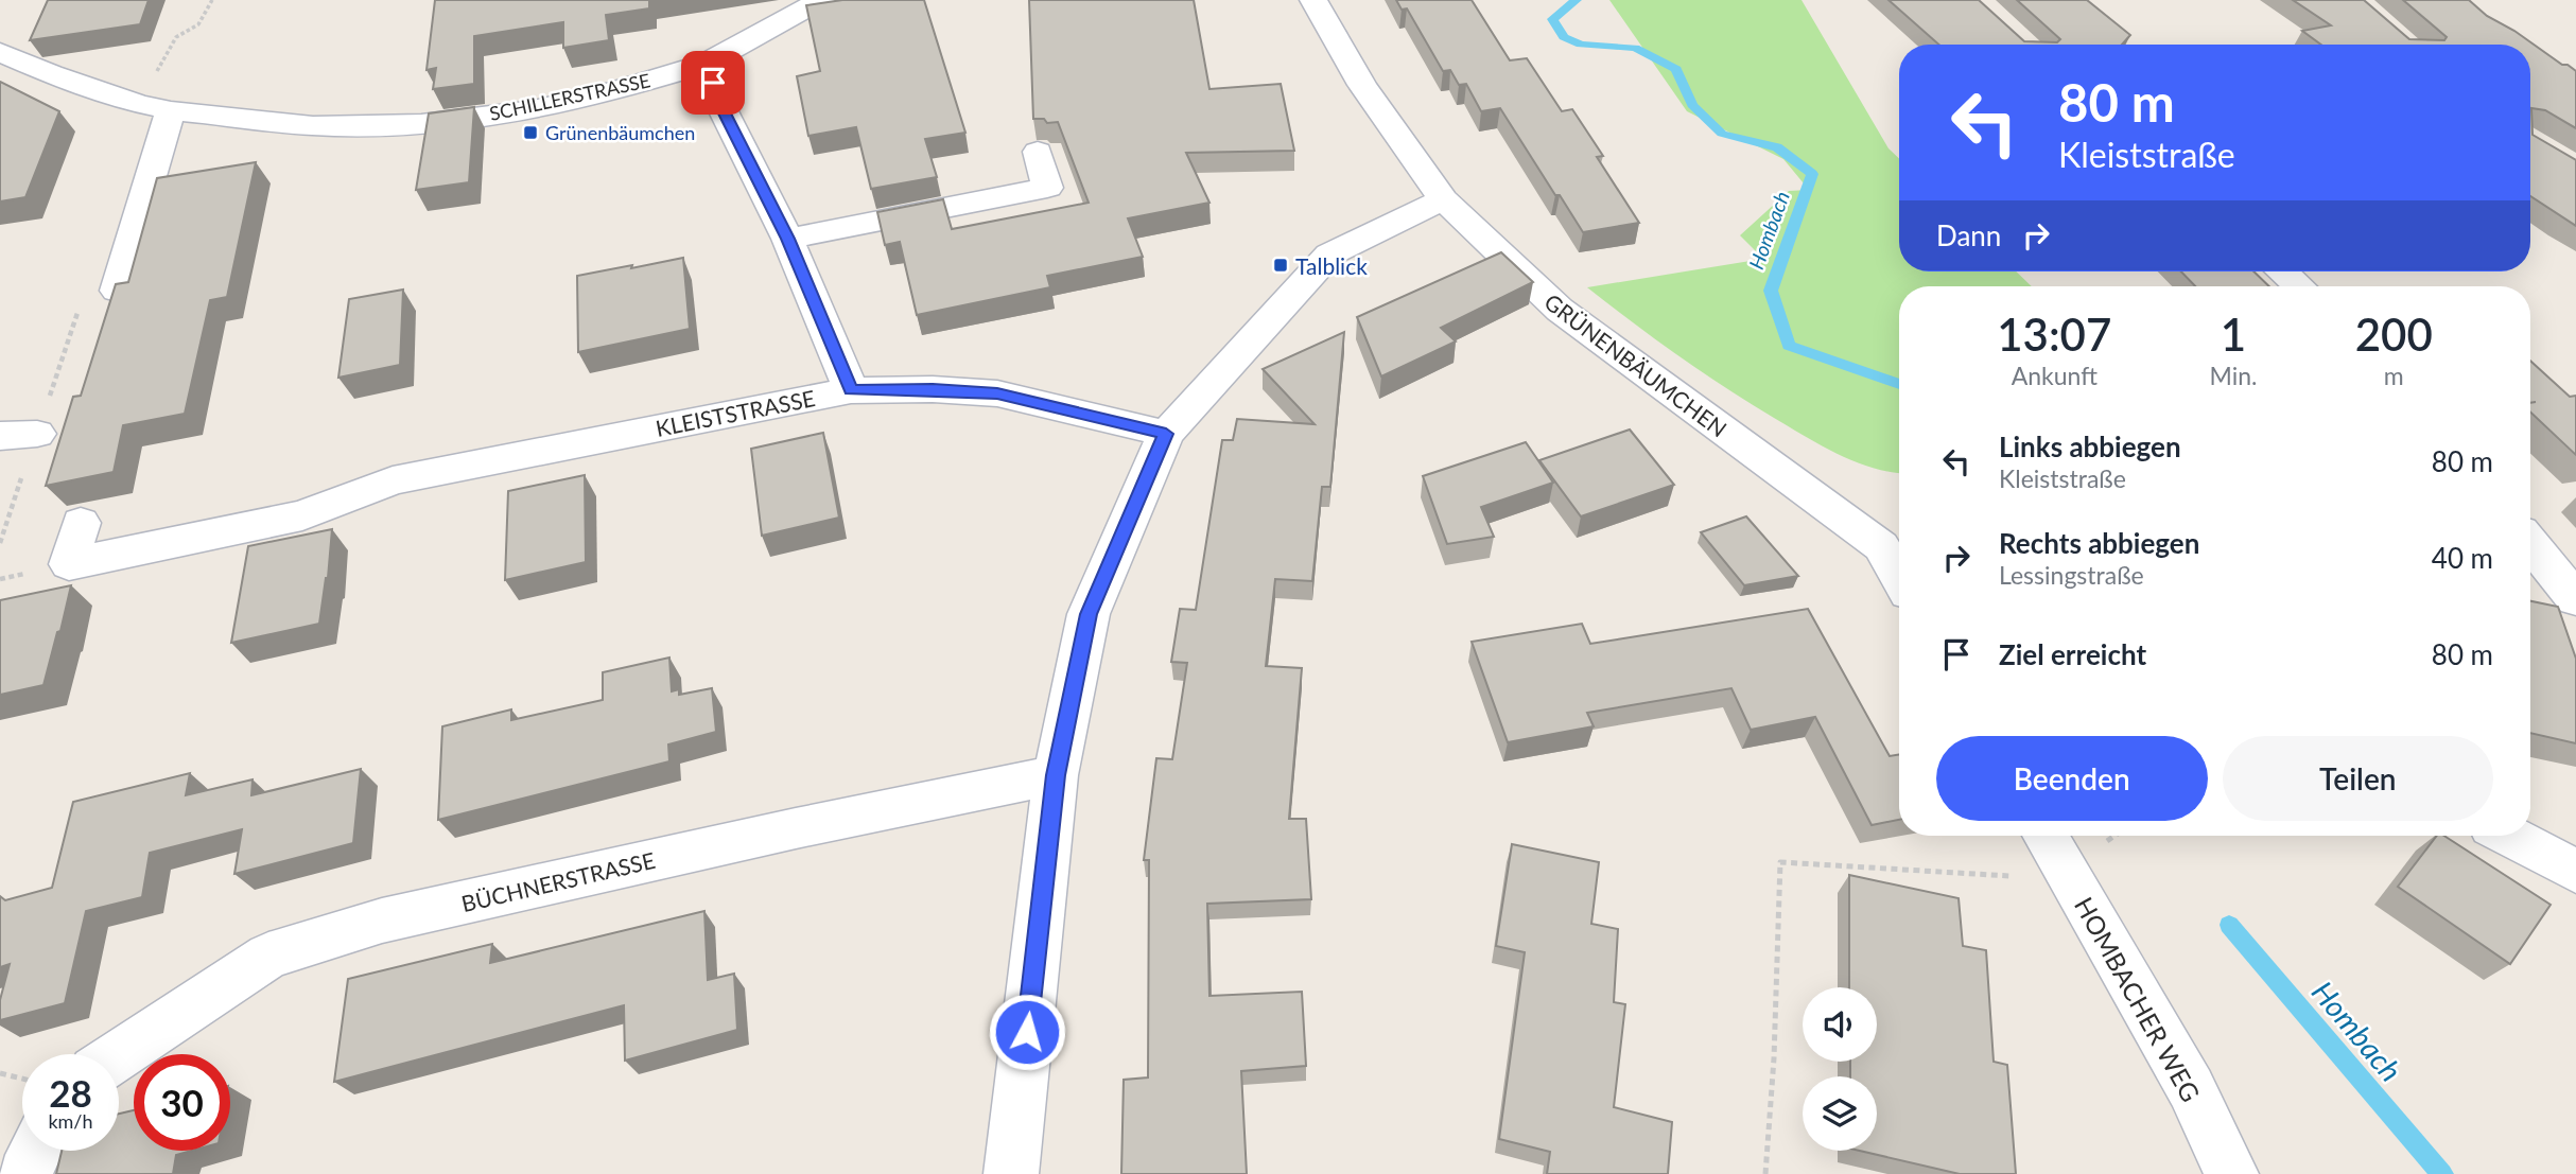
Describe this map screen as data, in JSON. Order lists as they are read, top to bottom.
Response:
{
  "streets": {
    "street": [
      "SCHILLERSTRASSE",
      "GRÜNENBÄUMCHEN",
      "KLEISTSTRASSE",
      "BÜCHNERSTRASSE",
      "HOMBACHER WEG"
    ]
  },
  "water": ["Hombach"],
  "places": {
    "transit": ["Grünenbäumchen", "Talblick"]
  },
  "page": {
    "turn": ["80 m", "Kleiststraße"],
    "then": "Dann",
    "eta": [
      "13:07",
      "Ankunft",
      "1",
      "Min.",
      "200",
      "m"
    ],
    "list": [
      {
        "name": "Links abbiegen",
        "note": "Kleiststraße",
        "value": "80 m"
      },
      {
        "name": "Rechts abbiegen",
        "note": "Lessingstraße",
        "value": "40 m"
      },
      {
        "name": "Ziel erreicht",
        "value": "80 m"
      }
    ],
    "buttons": ["Beenden", "Teilen"],
    "speed": "28 km/h",
    "limit": "30"
  }
}
